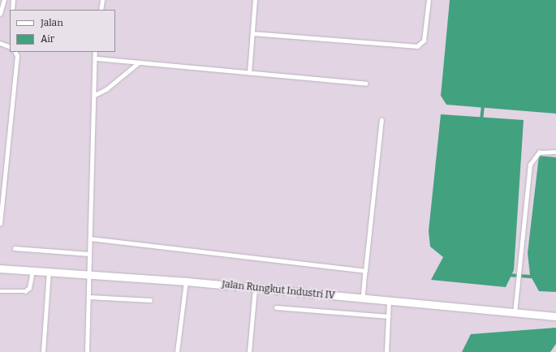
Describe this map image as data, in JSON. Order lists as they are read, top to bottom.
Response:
{
  "streets": {
    "street": ["Jalan Rungkut Industri IV"]
  },
  "legend": ["Jalan", "Air"]
}
